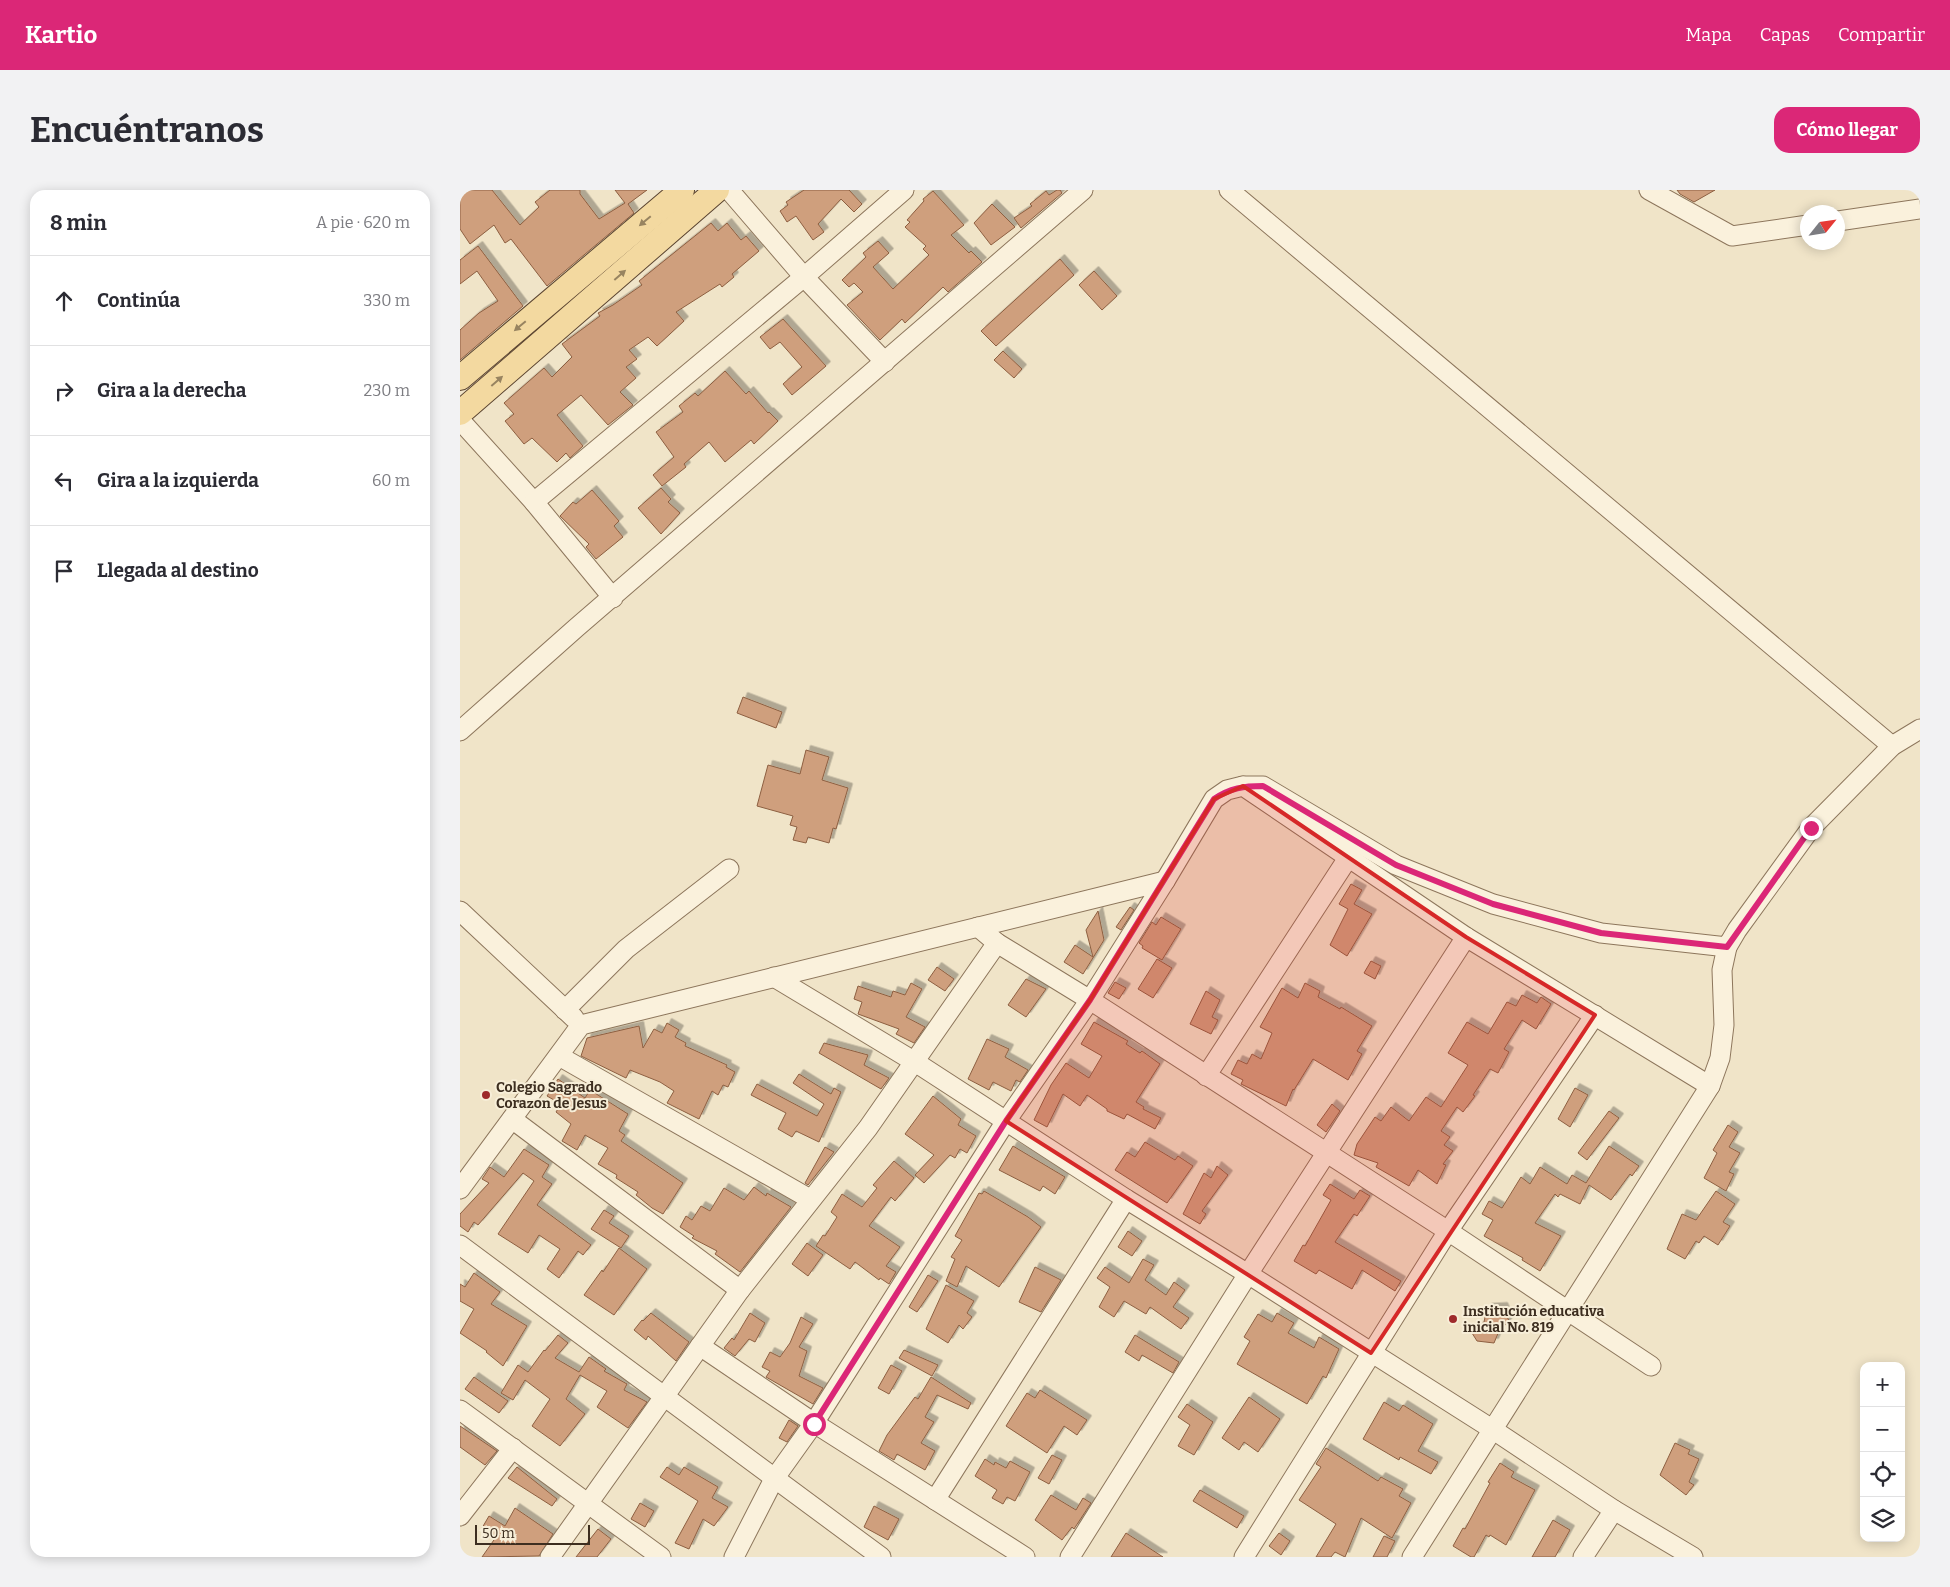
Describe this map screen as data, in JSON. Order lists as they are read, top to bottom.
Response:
{
  "places": ["Colegio Sagrado Corazon de Jesus", "Institución educativa inicial No. 819"],
  "scale_bar": "50 m",
  "north": "top right",
  "page": {
    "header": "Kartio",
    "nav": ["Mapa", "Capas", "Compartir"],
    "buttons": "Cómo llegar",
    "title": "Encuéntranos",
    "heading": ["8 min", "A pie · 620 m"],
    "list": [
      ["Continúa", "330 m"],
      ["Gira a la derecha", "230 m"],
      ["Gira a la izquierda", "60 m"],
      "Llegada al destino"
    ],
    "map_buttons": ["+", "−"],
    "scale": "50 m"
  }
}
